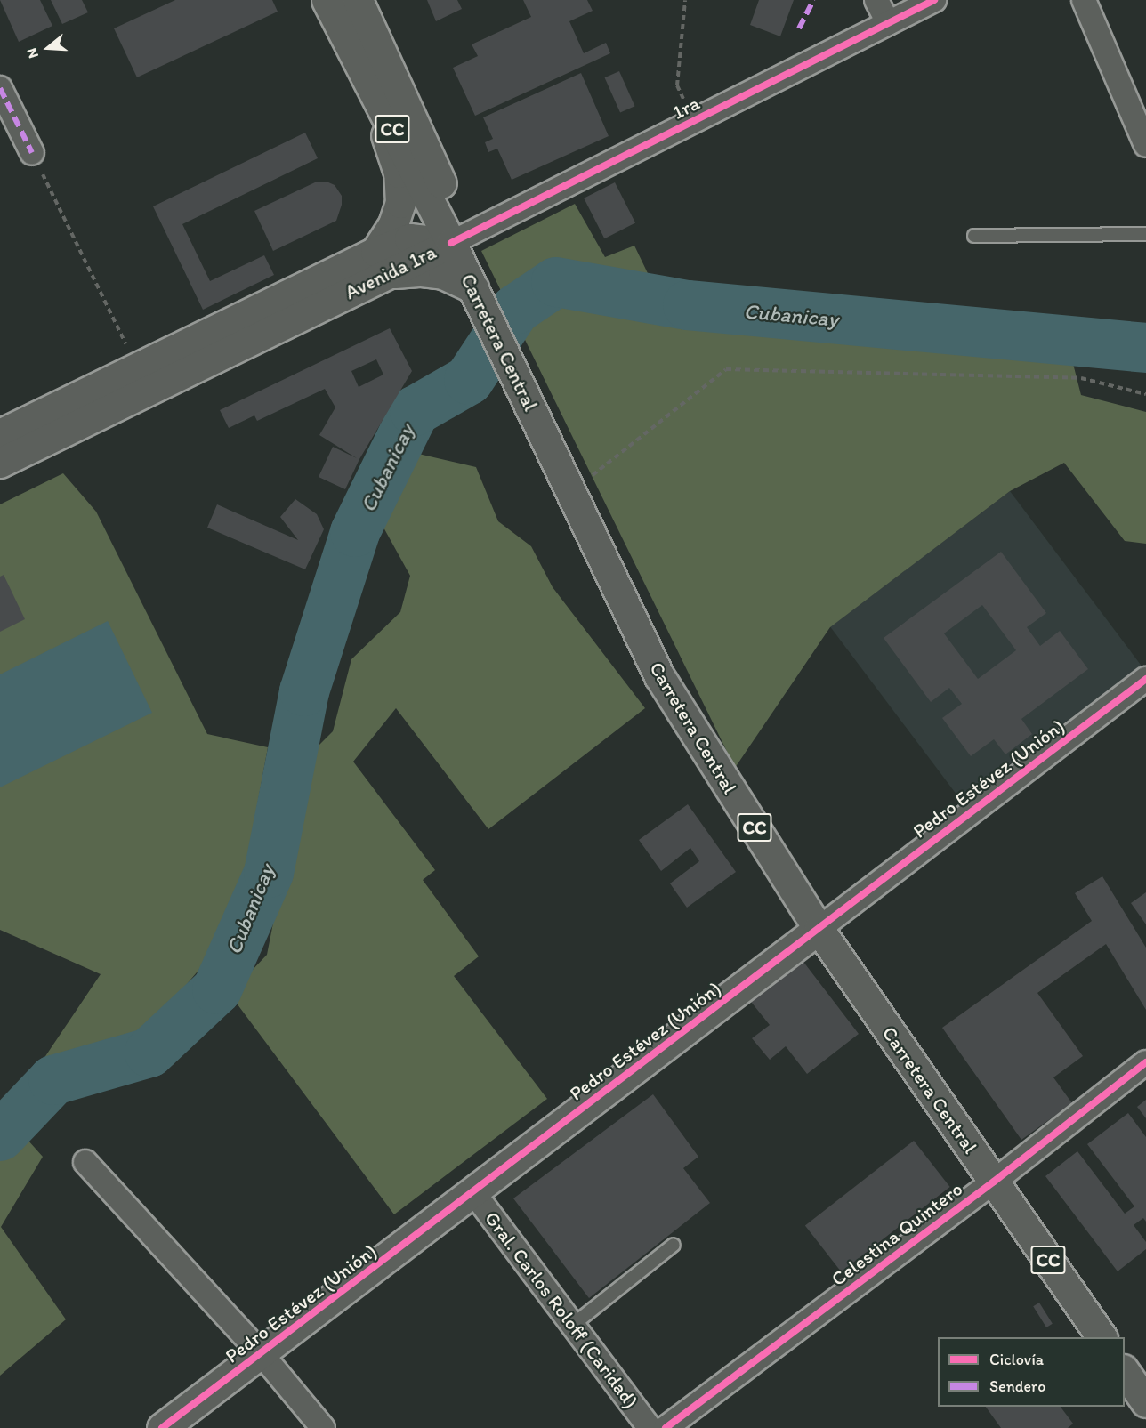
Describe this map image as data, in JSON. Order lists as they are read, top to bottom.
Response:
{
  "streets": {
    "main road": [
      "CC",
      "Avenida 1ra",
      "Carretera Central",
      "Pedro Estévez (Unión)"
    ],
    "street": ["1ra", "Celestina Quintero", "Gral. Carlos Roloff (Caridad)"]
  },
  "crossings": [
    ["1ra", "Avenida 1ra"],
    ["1ra", "Carretera Central"],
    ["Avenida 1ra", "Carretera Central"],
    ["Carretera Central", "Pedro Estévez (Unión)"],
    ["Carretera Central", "Celestina Quintero"],
    ["Pedro Estévez (Unión)", "Gral. Carlos Roloff (Caridad)"]
  ],
  "water": ["Cubanicay"],
  "legend": ["Ciclovía", "Sendero"],
  "north": "left"
}
